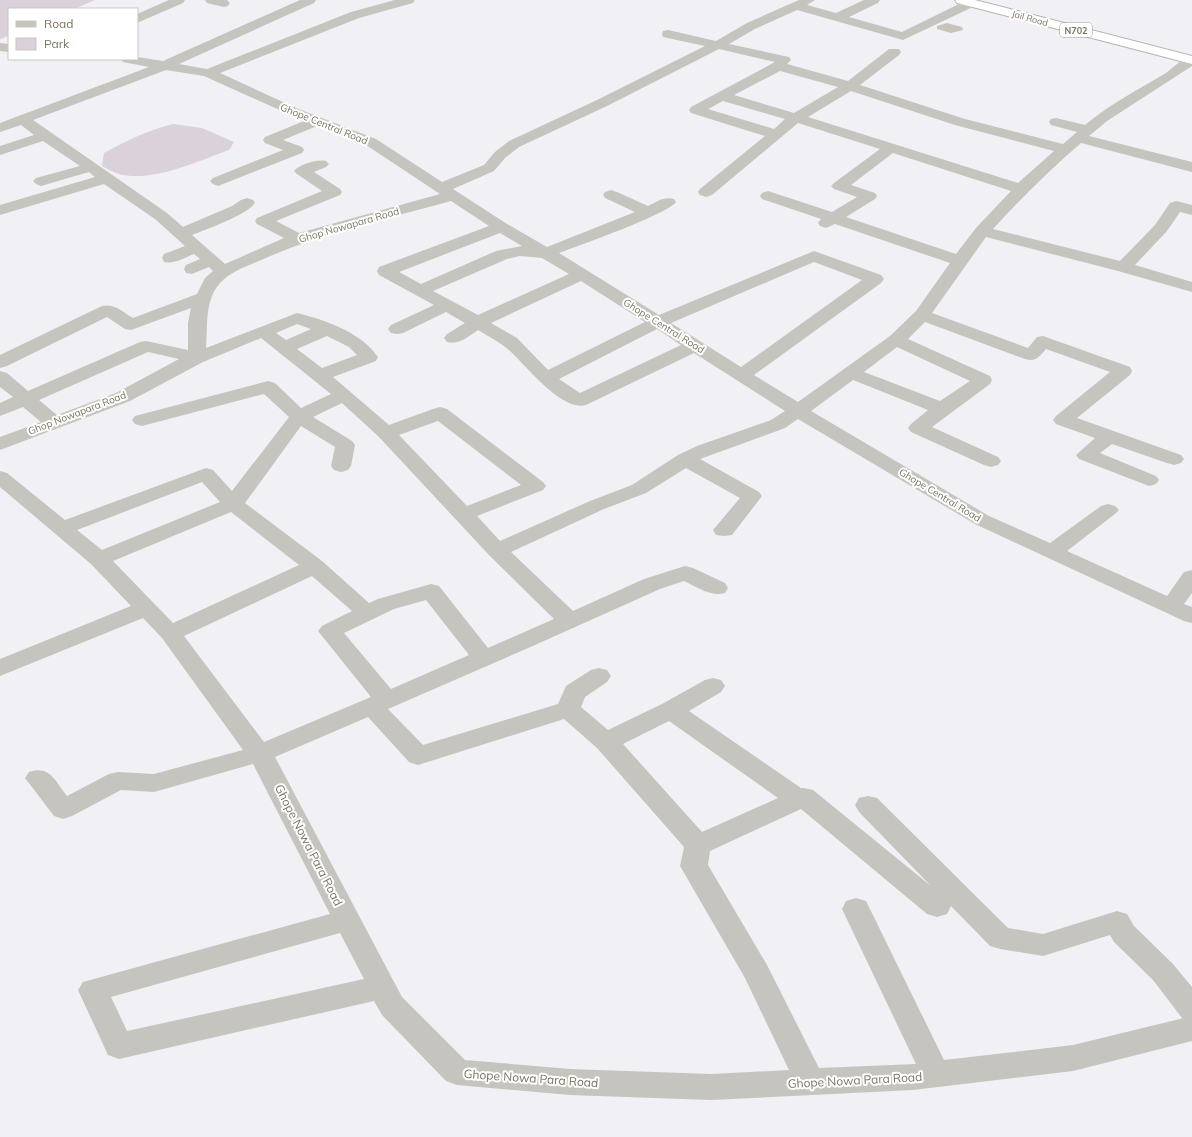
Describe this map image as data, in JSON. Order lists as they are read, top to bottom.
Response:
{
  "streets": {
    "highway": ["Jail Road", "N702"],
    "street": ["Ghope Central Road", "Ghop Nowapara Road", "Ghope Nowa Para Road"]
  },
  "crossings": [
    ["Ghope Central Road", "Ghop Nowapara Road"]
  ],
  "legend": ["Road", "Park"]
}
